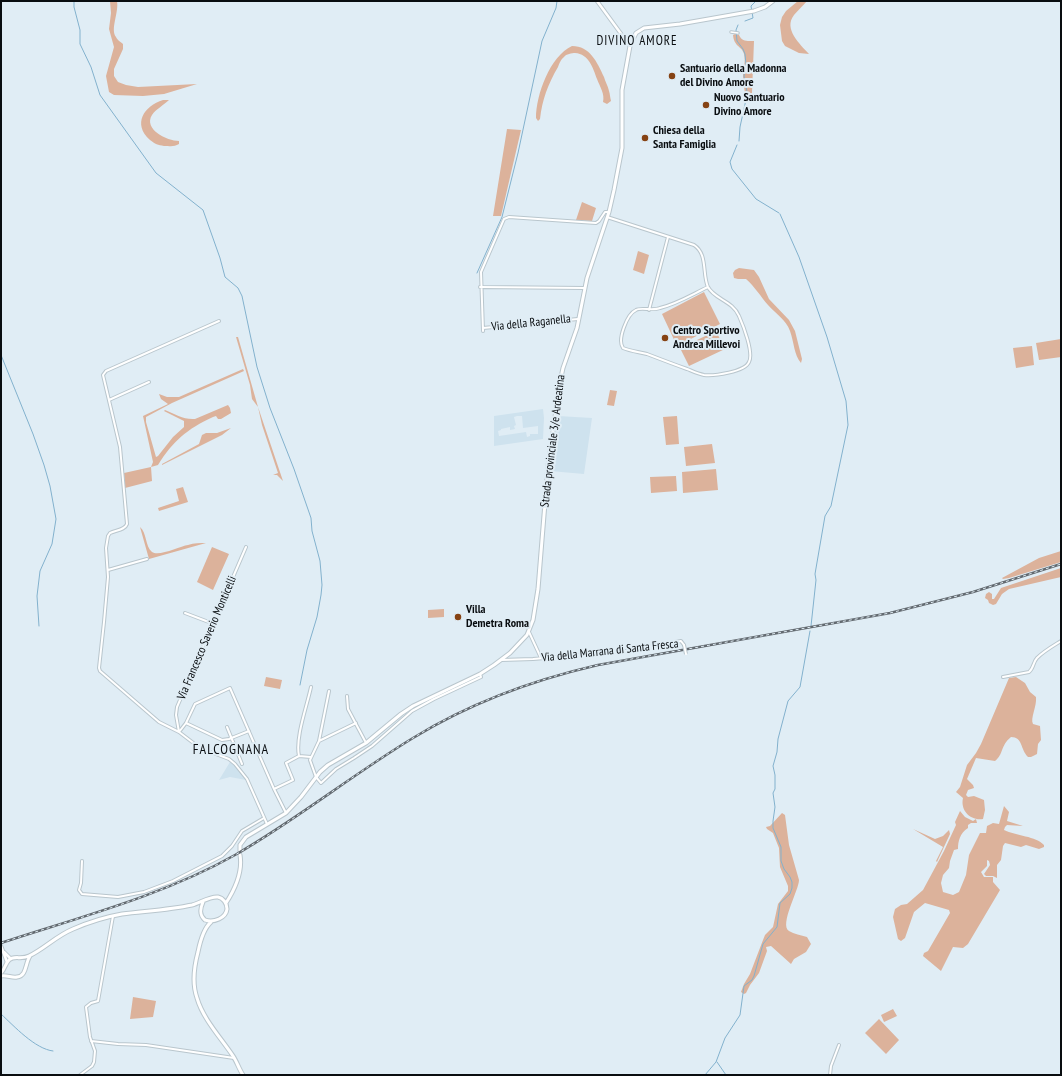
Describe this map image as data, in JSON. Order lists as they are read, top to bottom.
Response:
{
  "streets": {
    "main road": ["Strada provinciale 3/e Ardeatina"],
    "street": ["Via della Raganella", "Via Francesco Saverio Monticelli", "Via della Marrana di Santa Fresca"]
  },
  "crossings": [
    ["Via della Raganella", "Strada provinciale 3/e Ardeatina"],
    ["Strada provinciale 3/e Ardeatina", "Via della Marrana di Santa Fresca"]
  ],
  "districts": ["DIVINO AMORE", "FALCOGNANA"],
  "places": [
    "Santuario della Madonna del Divino Amore",
    "Nuovo Santuario Divino Amore",
    "Chiesa della Santa Famiglia",
    "Centro Sportivo Andrea Millevoi",
    "Villa Demetra Roma"
  ]
}
